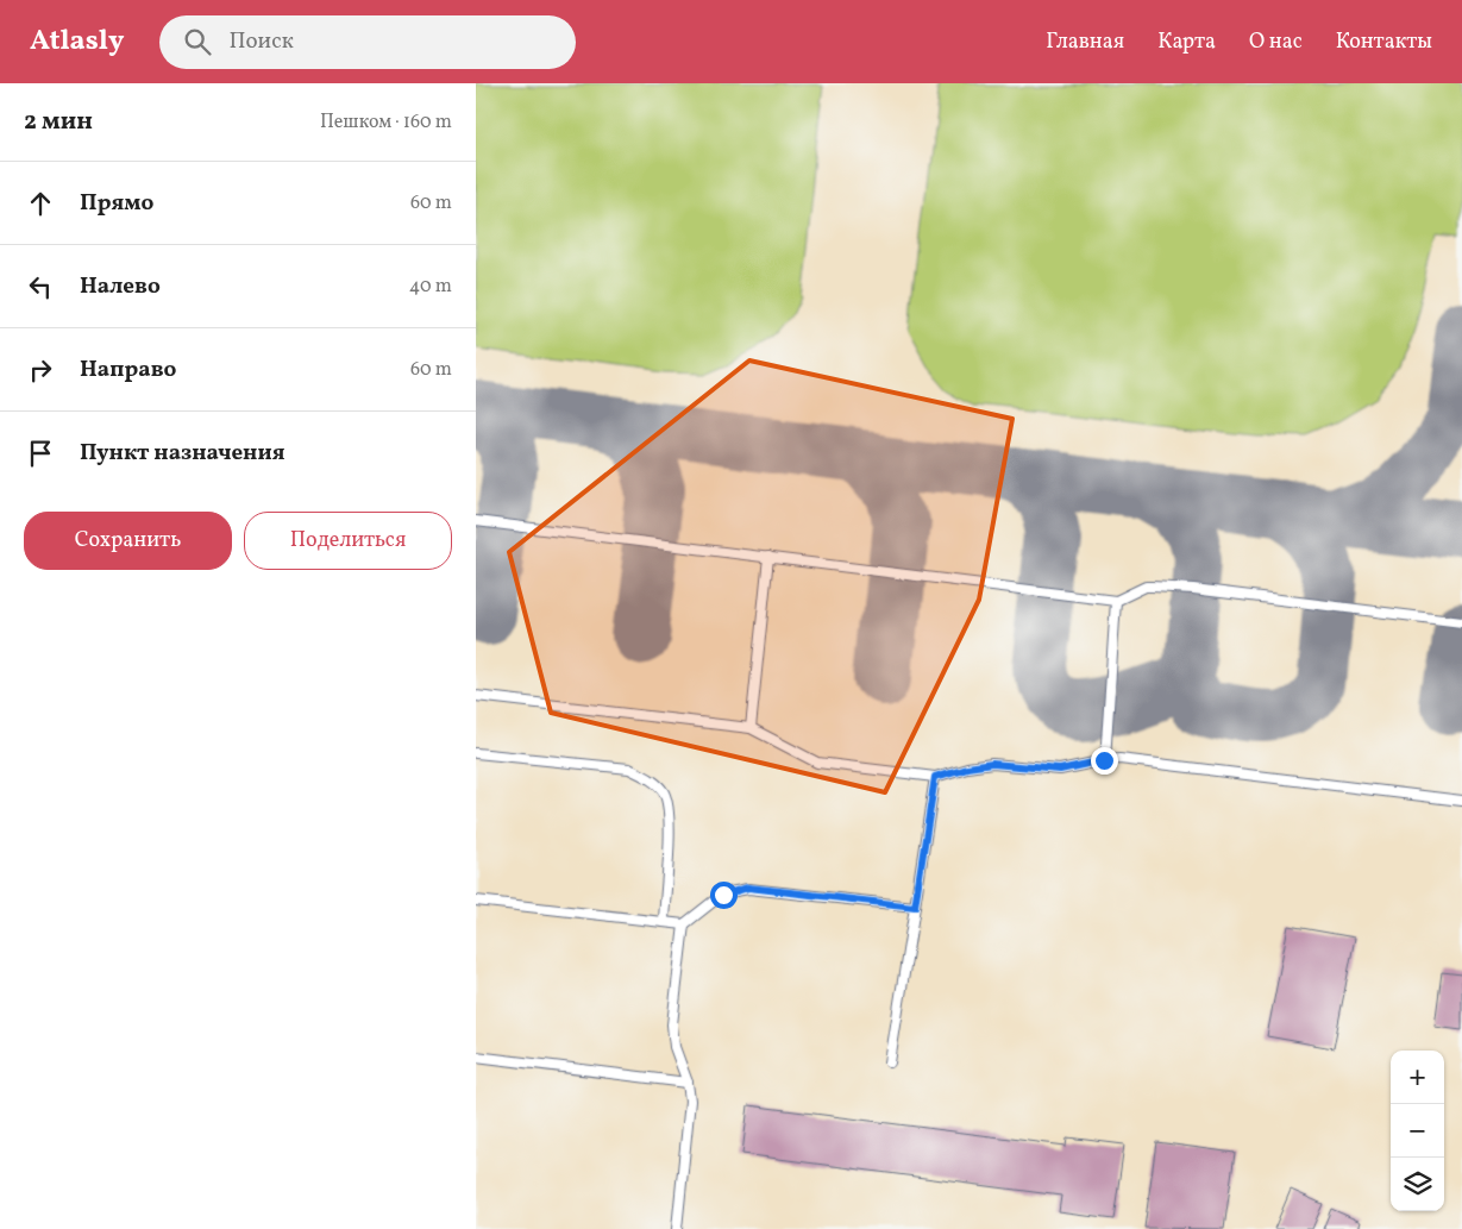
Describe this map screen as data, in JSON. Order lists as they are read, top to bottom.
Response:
{
  "page": {
    "header": "Atlasly",
    "search": "Поиск",
    "nav": [
      "Главная",
      "Карта",
      "О нас",
      "Контакты"
    ],
    "heading": ["2 мин", "Пешком · 160 m"],
    "list": [
      ["Прямо", "60 m"],
      ["Налево", "40 m"],
      ["Направо", "60 m"],
      "Пункт назначения"
    ],
    "buttons": ["Сохранить", "Поделиться"],
    "map_buttons": ["+", "−"]
  }
}
